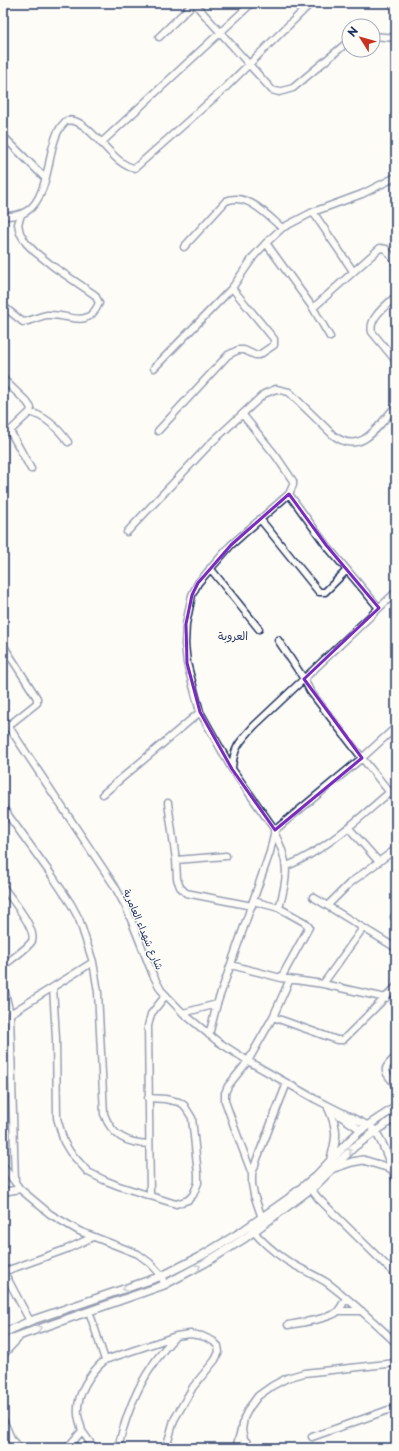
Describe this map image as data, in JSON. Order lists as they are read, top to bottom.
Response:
{
  "streets": {
    "street": ["شارع شهداء العامرية"]
  },
  "districts": ["العروبة"],
  "north": "top left"
}
